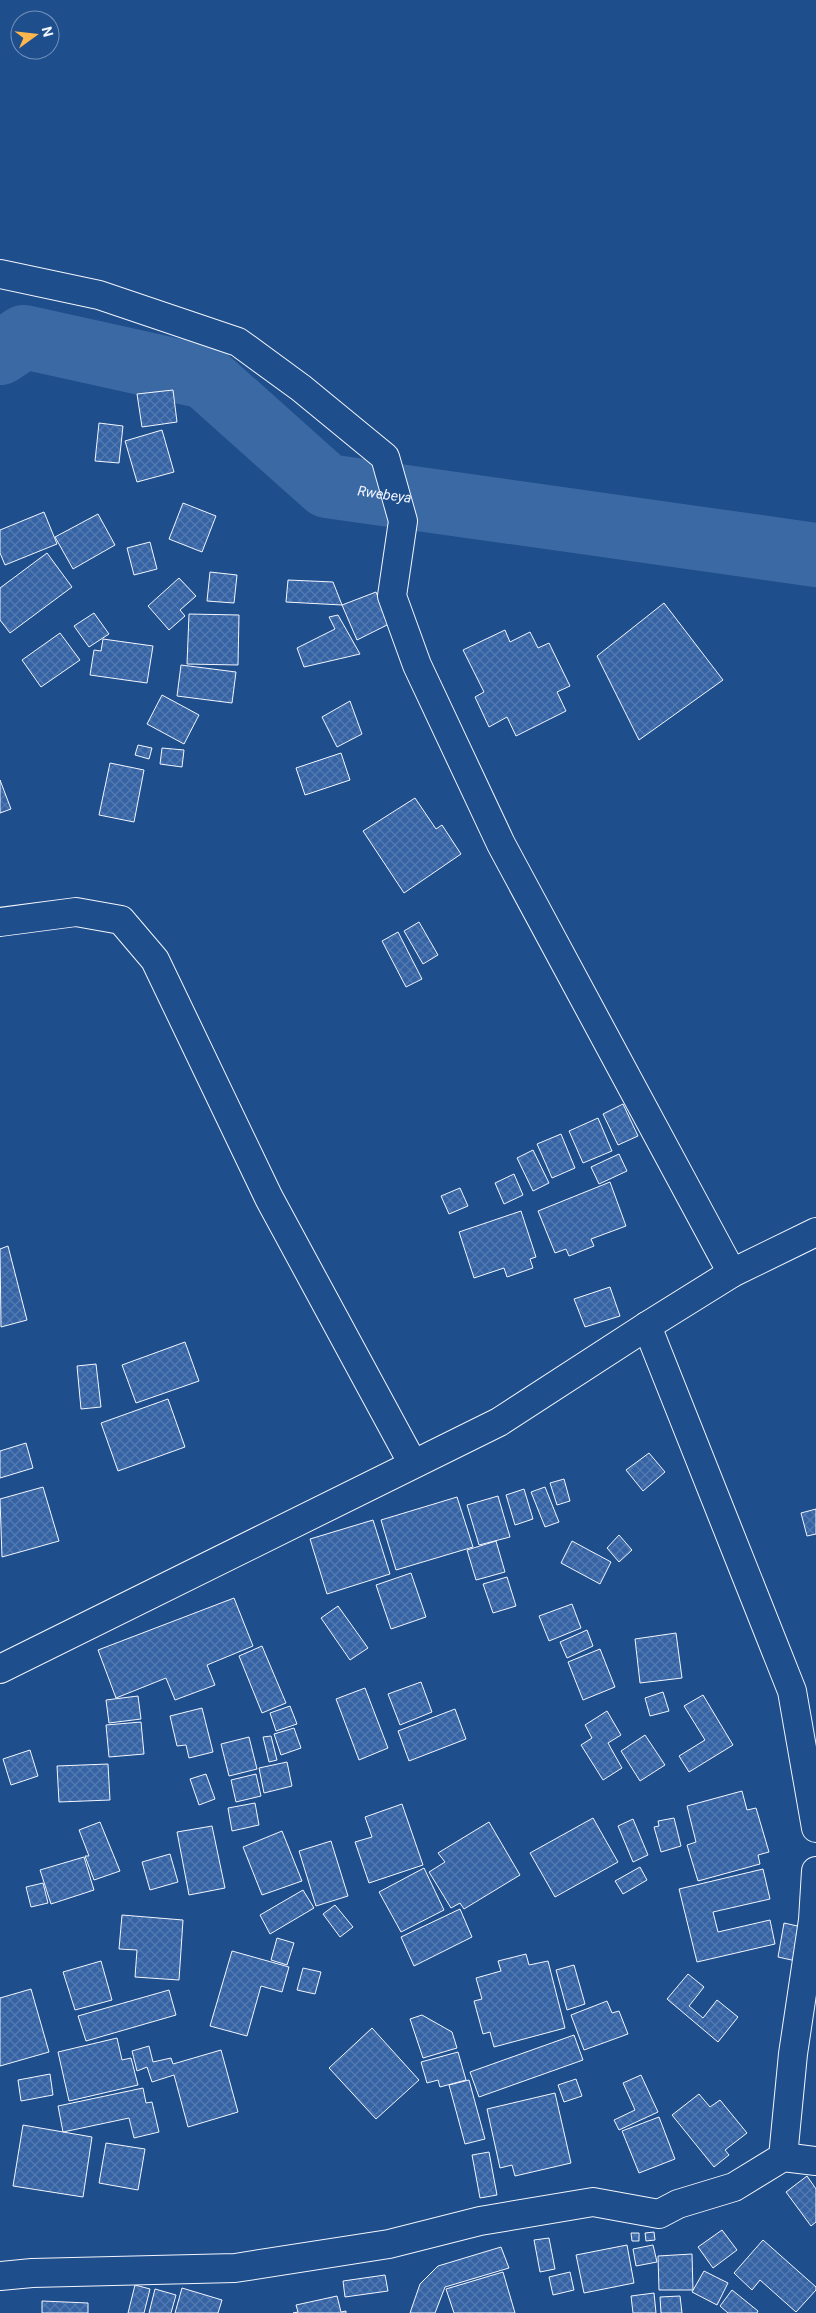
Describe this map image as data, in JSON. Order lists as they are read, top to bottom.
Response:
{
  "water": ["Rwebeya"],
  "north": "right"
}
